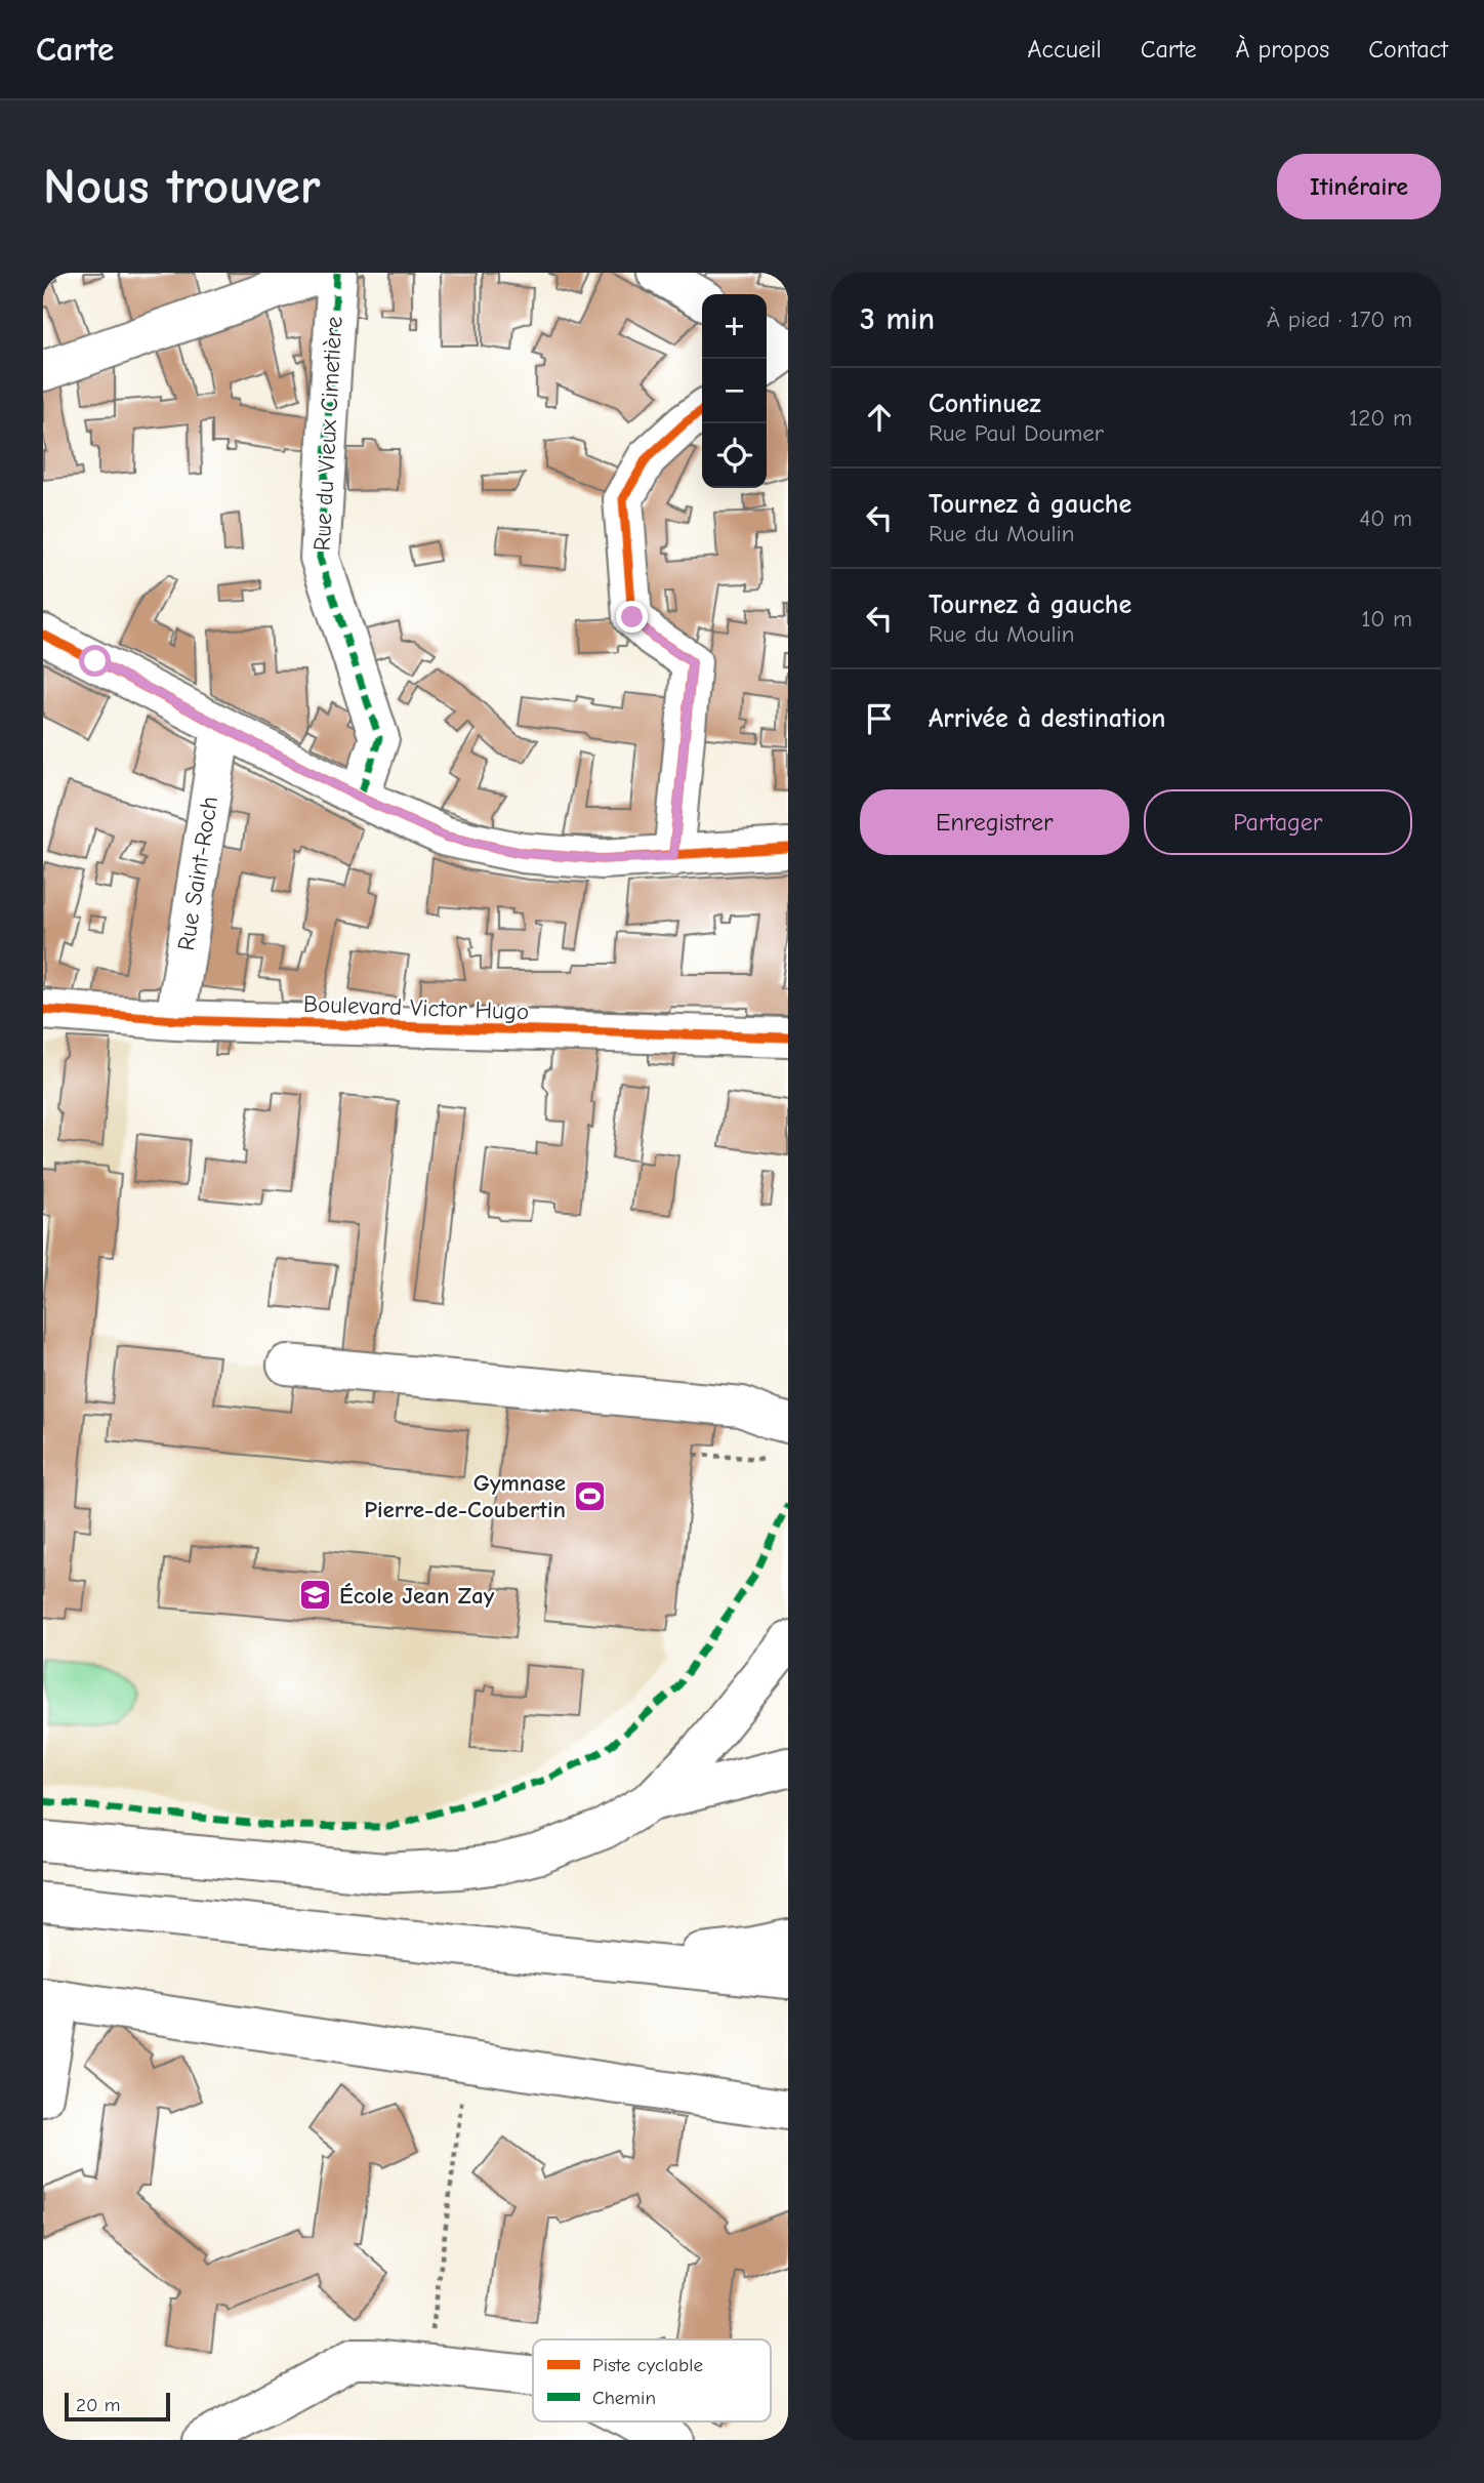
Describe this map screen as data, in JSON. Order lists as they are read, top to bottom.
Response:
{
  "streets": {
    "street": ["Rue du Vieux Cimetière", "Rue Saint-Roch", "Boulevard Victor Hugo"]
  },
  "crossings": [
    ["Rue Saint-Roch", "Boulevard Victor Hugo"]
  ],
  "places": {
    "sports": ["Gymnase Pierre-de-Coubertin"],
    "school or university": ["École Jean Zay"]
  },
  "legend": ["Piste cyclable", "Chemin"],
  "scale_bar": "20 m",
  "page": {
    "header": "Carte",
    "nav": [
      "Accueil",
      "Carte",
      "À propos",
      "Contact"
    ],
    "buttons": [
      "Itinéraire",
      ["Enregistrer", "Partager"]
    ],
    "title": "Nous trouver",
    "heading": ["3 min", "À pied · 170 m"],
    "map_buttons": ["+", "−"],
    "list": [
      ["Continuez", "Rue Paul Doumer", "120 m"],
      ["Tournez à gauche", "Rue du Moulin", "40 m"],
      ["Tournez à gauche", "Rue du Moulin", "10 m"],
      "Arrivée à destination"
    ],
    "scale": "20 m"
  }
}
